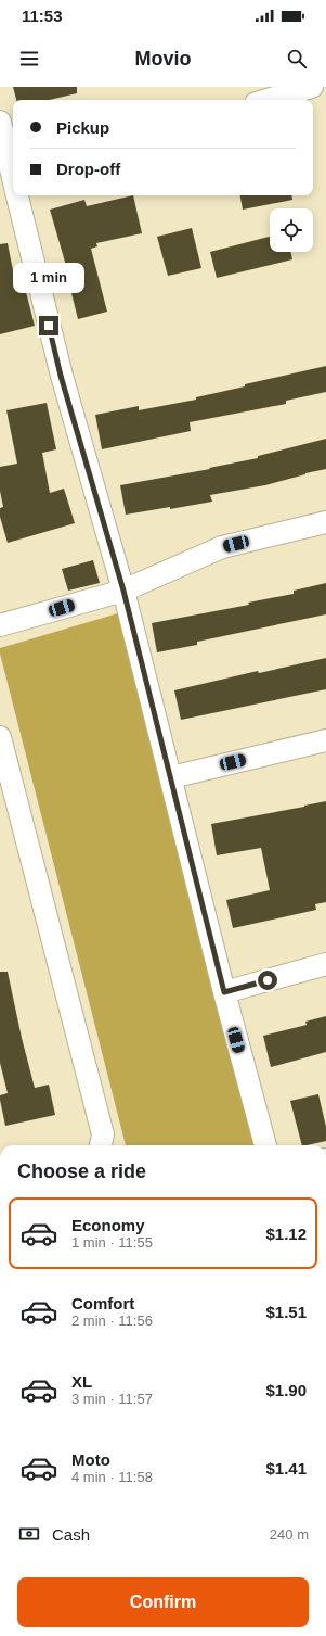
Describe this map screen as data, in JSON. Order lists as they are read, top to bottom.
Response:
{
  "page": {
    "status": "11:53",
    "header": "Movio",
    "banner": ["Pickup", "Drop-off"],
    "bubble": "1 min",
    "heading": "Choose a ride",
    "list": [
      {
        "name": "Economy",
        "note": "1 min · 11:55",
        "value": "$1.12"
      },
      {
        "name": "Comfort",
        "note": "2 min · 11:56",
        "value": "$1.51"
      },
      {
        "name": "XL",
        "note": "3 min · 11:57",
        "value": "$1.90"
      },
      {
        "name": "Moto",
        "note": "4 min · 11:58",
        "value": "$1.41"
      }
    ],
    "pay": ["Cash", "240 m"],
    "buttons": "Confirm"
  }
}
